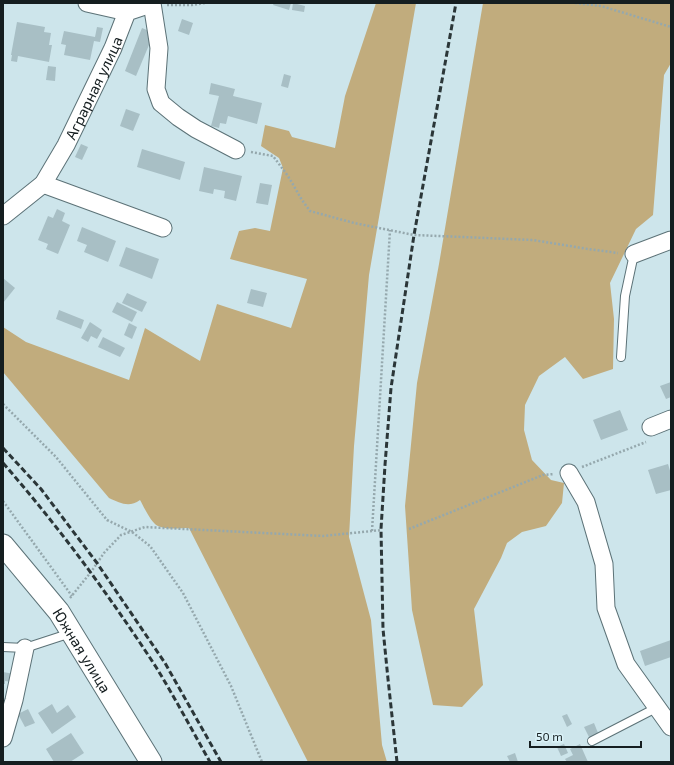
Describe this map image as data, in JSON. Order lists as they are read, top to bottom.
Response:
{
  "streets": {
    "street": ["Аграрная улица", "Южная улица"]
  },
  "scale_bar": "50 m"
}
